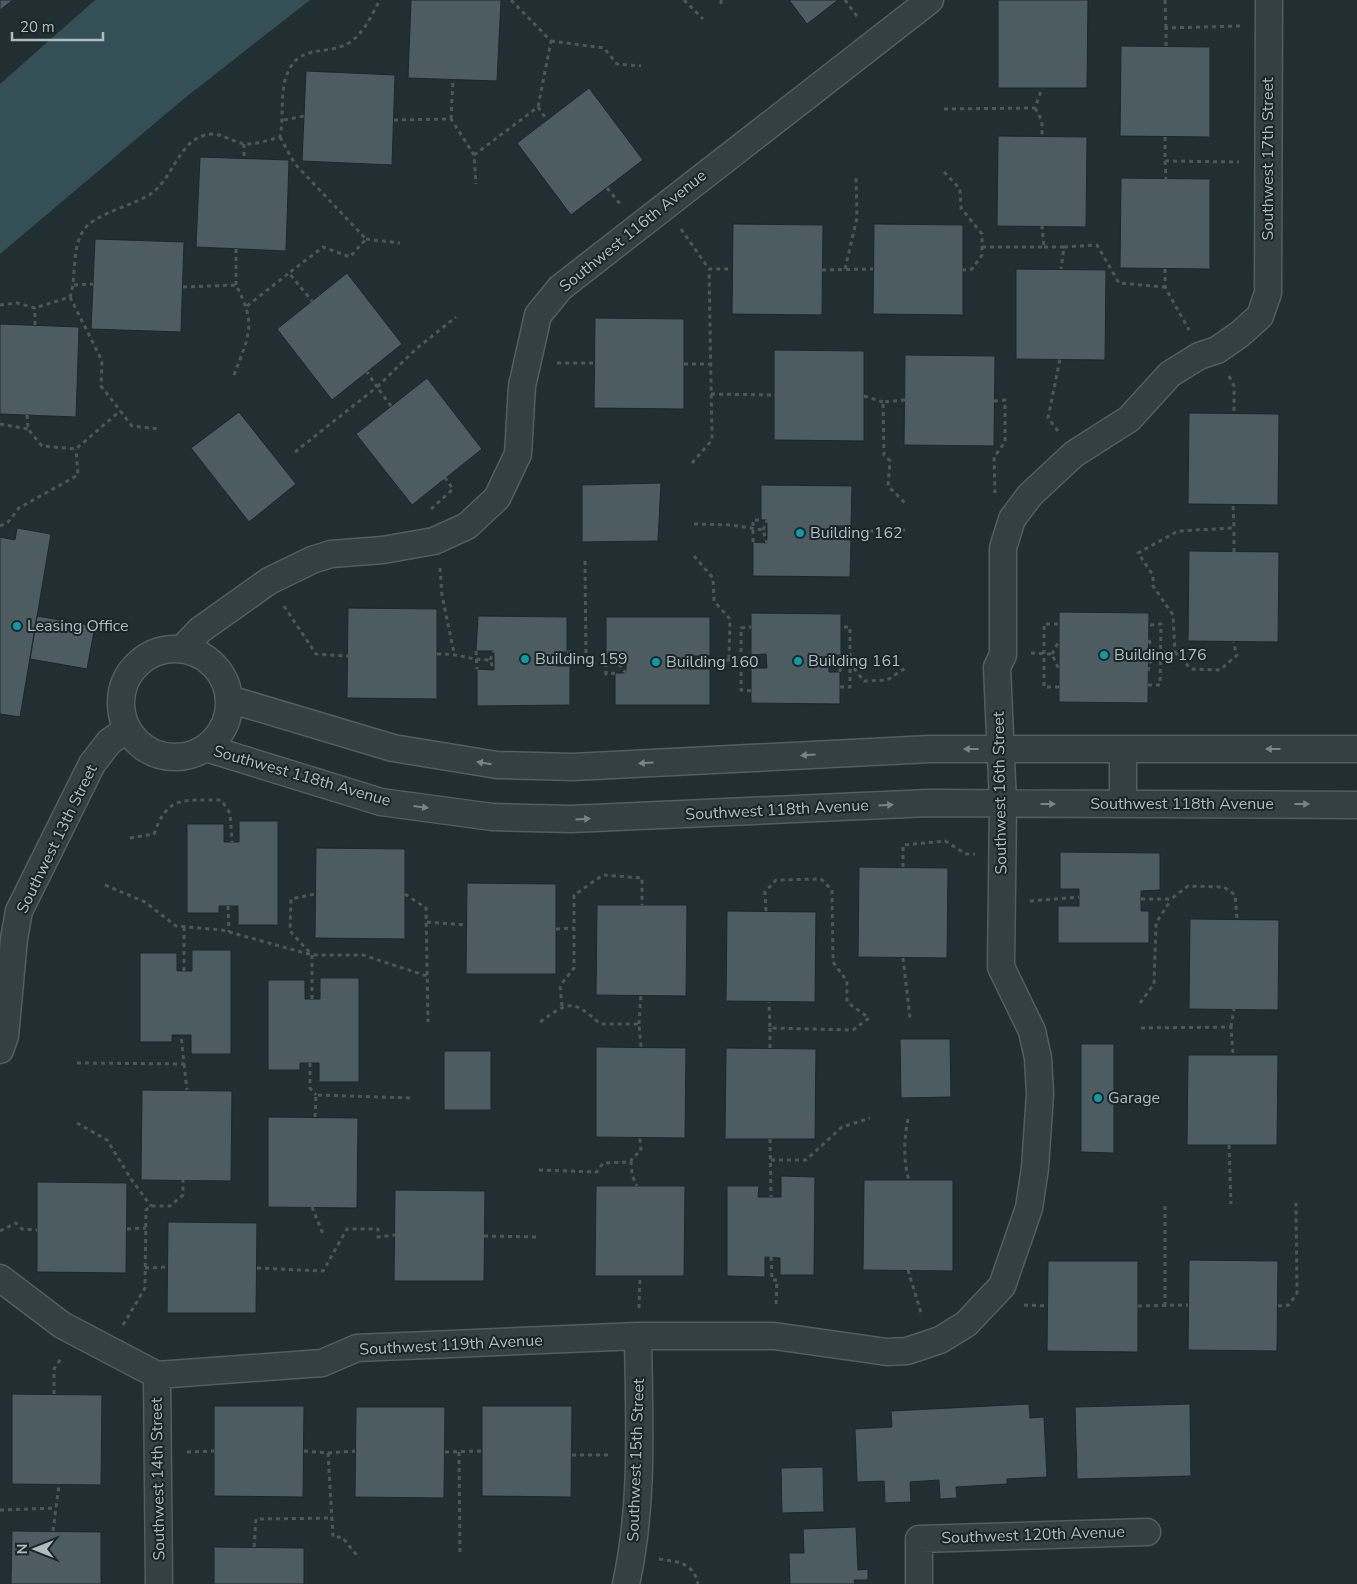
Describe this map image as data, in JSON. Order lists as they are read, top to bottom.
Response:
{
  "streets": {
    "street": [
      "Southwest 17th Street",
      "Southwest 116th Avenue",
      "Southwest 118th Avenue",
      "Southwest 16th Street",
      "Southwest 13th Street",
      "Southwest 119th Avenue",
      "Southwest 15th Street",
      "Southwest 14th Street",
      "Southwest 120th Avenue"
    ]
  },
  "crossings": [
    ["Southwest 17th Street", "Southwest 16th Street"],
    ["Southwest 116th Avenue", "Southwest 118th Avenue"],
    ["Southwest 116th Avenue", "Southwest 13th Street"],
    ["Southwest 118th Avenue", "Southwest 16th Street"],
    ["Southwest 118th Avenue", "Southwest 13th Street"],
    ["Southwest 16th Street", "Southwest 119th Avenue"],
    ["Southwest 119th Avenue", "Southwest 15th Street"],
    ["Southwest 119th Avenue", "Southwest 14th Street"]
  ],
  "places": [
    "Building 162",
    "Leasing Office",
    "Building 176",
    "Building 159",
    "Building 161",
    "Building 160",
    "Garage"
  ],
  "scale_bar": "20 m",
  "north": "left"
}
